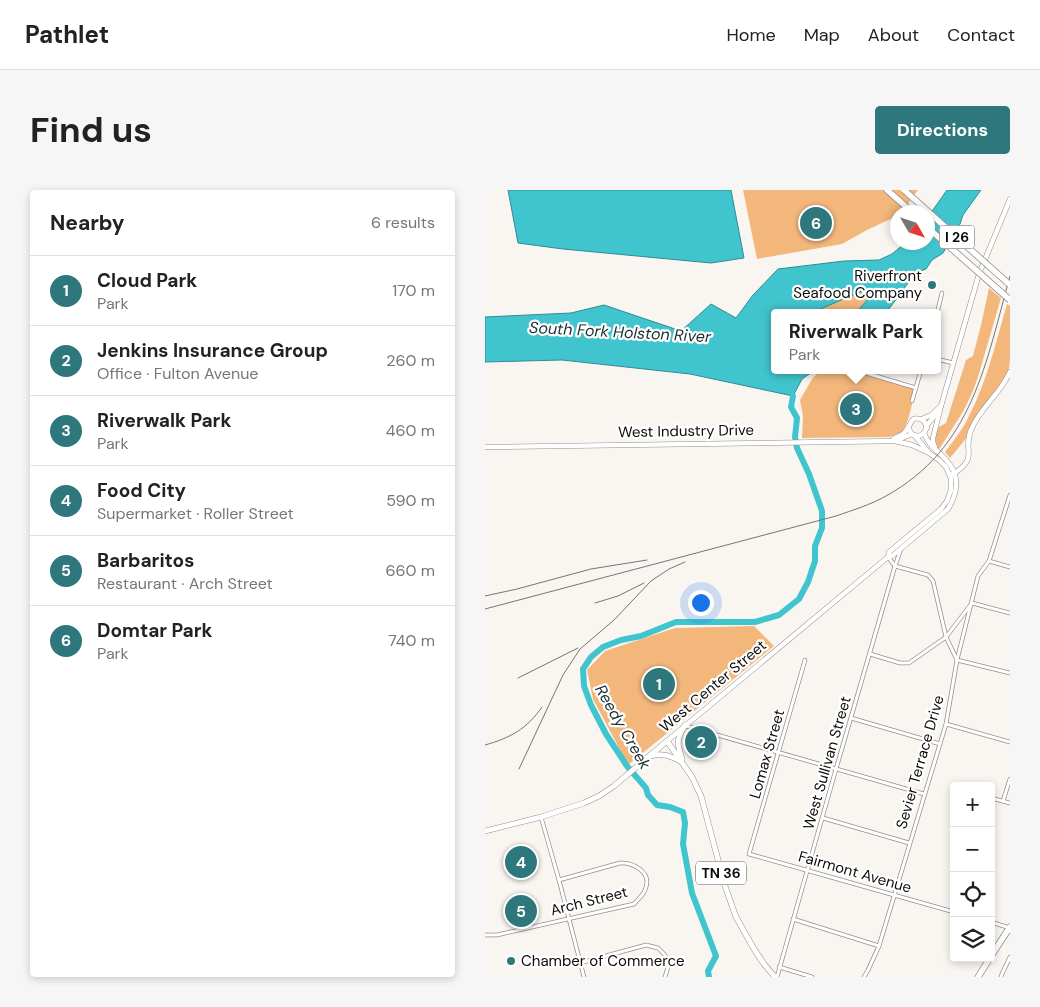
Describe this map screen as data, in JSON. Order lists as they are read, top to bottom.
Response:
{
  "streets": {
    "highway": ["I 26"],
    "main road": ["West Industry Drive", "West Center Street", "TN 36"],
    "street": [
      "Lomax Street",
      "Sevier Terrace Drive",
      "West Sullivan Street",
      "Fairmont Avenue",
      "Arch Street"
    ]
  },
  "crossings": [
    ["West Center Street", "West Sullivan Street"],
    ["West Center Street", "TN 36"],
    ["Lomax Street", "Fairmont Avenue"],
    ["Sevier Terrace Drive", "Fairmont Avenue"],
    ["West Sullivan Street", "Fairmont Avenue"],
    ["West Sullivan Street", "TN 36"]
  ],
  "water": ["South Fork Holston River", "Reedy Creek"],
  "places": ["Riverfront Seafood Company", "Chamber of Commerce"],
  "north": "bottom right",
  "page": {
    "header": "Pathlet",
    "nav": [
      "Home",
      "Map",
      "About",
      "Contact"
    ],
    "buttons": "Directions",
    "title": "Find us",
    "heading": ["Nearby", "6 results"],
    "pins": [
      "6",
      "3",
      "1",
      "2",
      "4",
      "5"
    ],
    "list": [
      {
        "mark": "1",
        "name": "Cloud Park",
        "note": "Park",
        "value": "170 m"
      },
      {
        "mark": "2",
        "name": "Jenkins Insurance Group",
        "note": "Office · Fulton Avenue",
        "value": "260 m"
      },
      {
        "mark": "3",
        "name": "Riverwalk Park",
        "note": "Park",
        "value": "460 m"
      },
      {
        "mark": "4",
        "name": "Food City",
        "note": "Supermarket · Roller Street",
        "value": "590 m"
      },
      {
        "mark": "5",
        "name": "Barbaritos",
        "note": "Restaurant · Arch Street",
        "value": "660 m"
      },
      {
        "mark": "6",
        "name": "Domtar Park",
        "note": "Park",
        "value": "740 m"
      }
    ],
    "popup": ["Riverwalk Park", "Park"],
    "map_buttons": ["+", "−"]
  }
}
